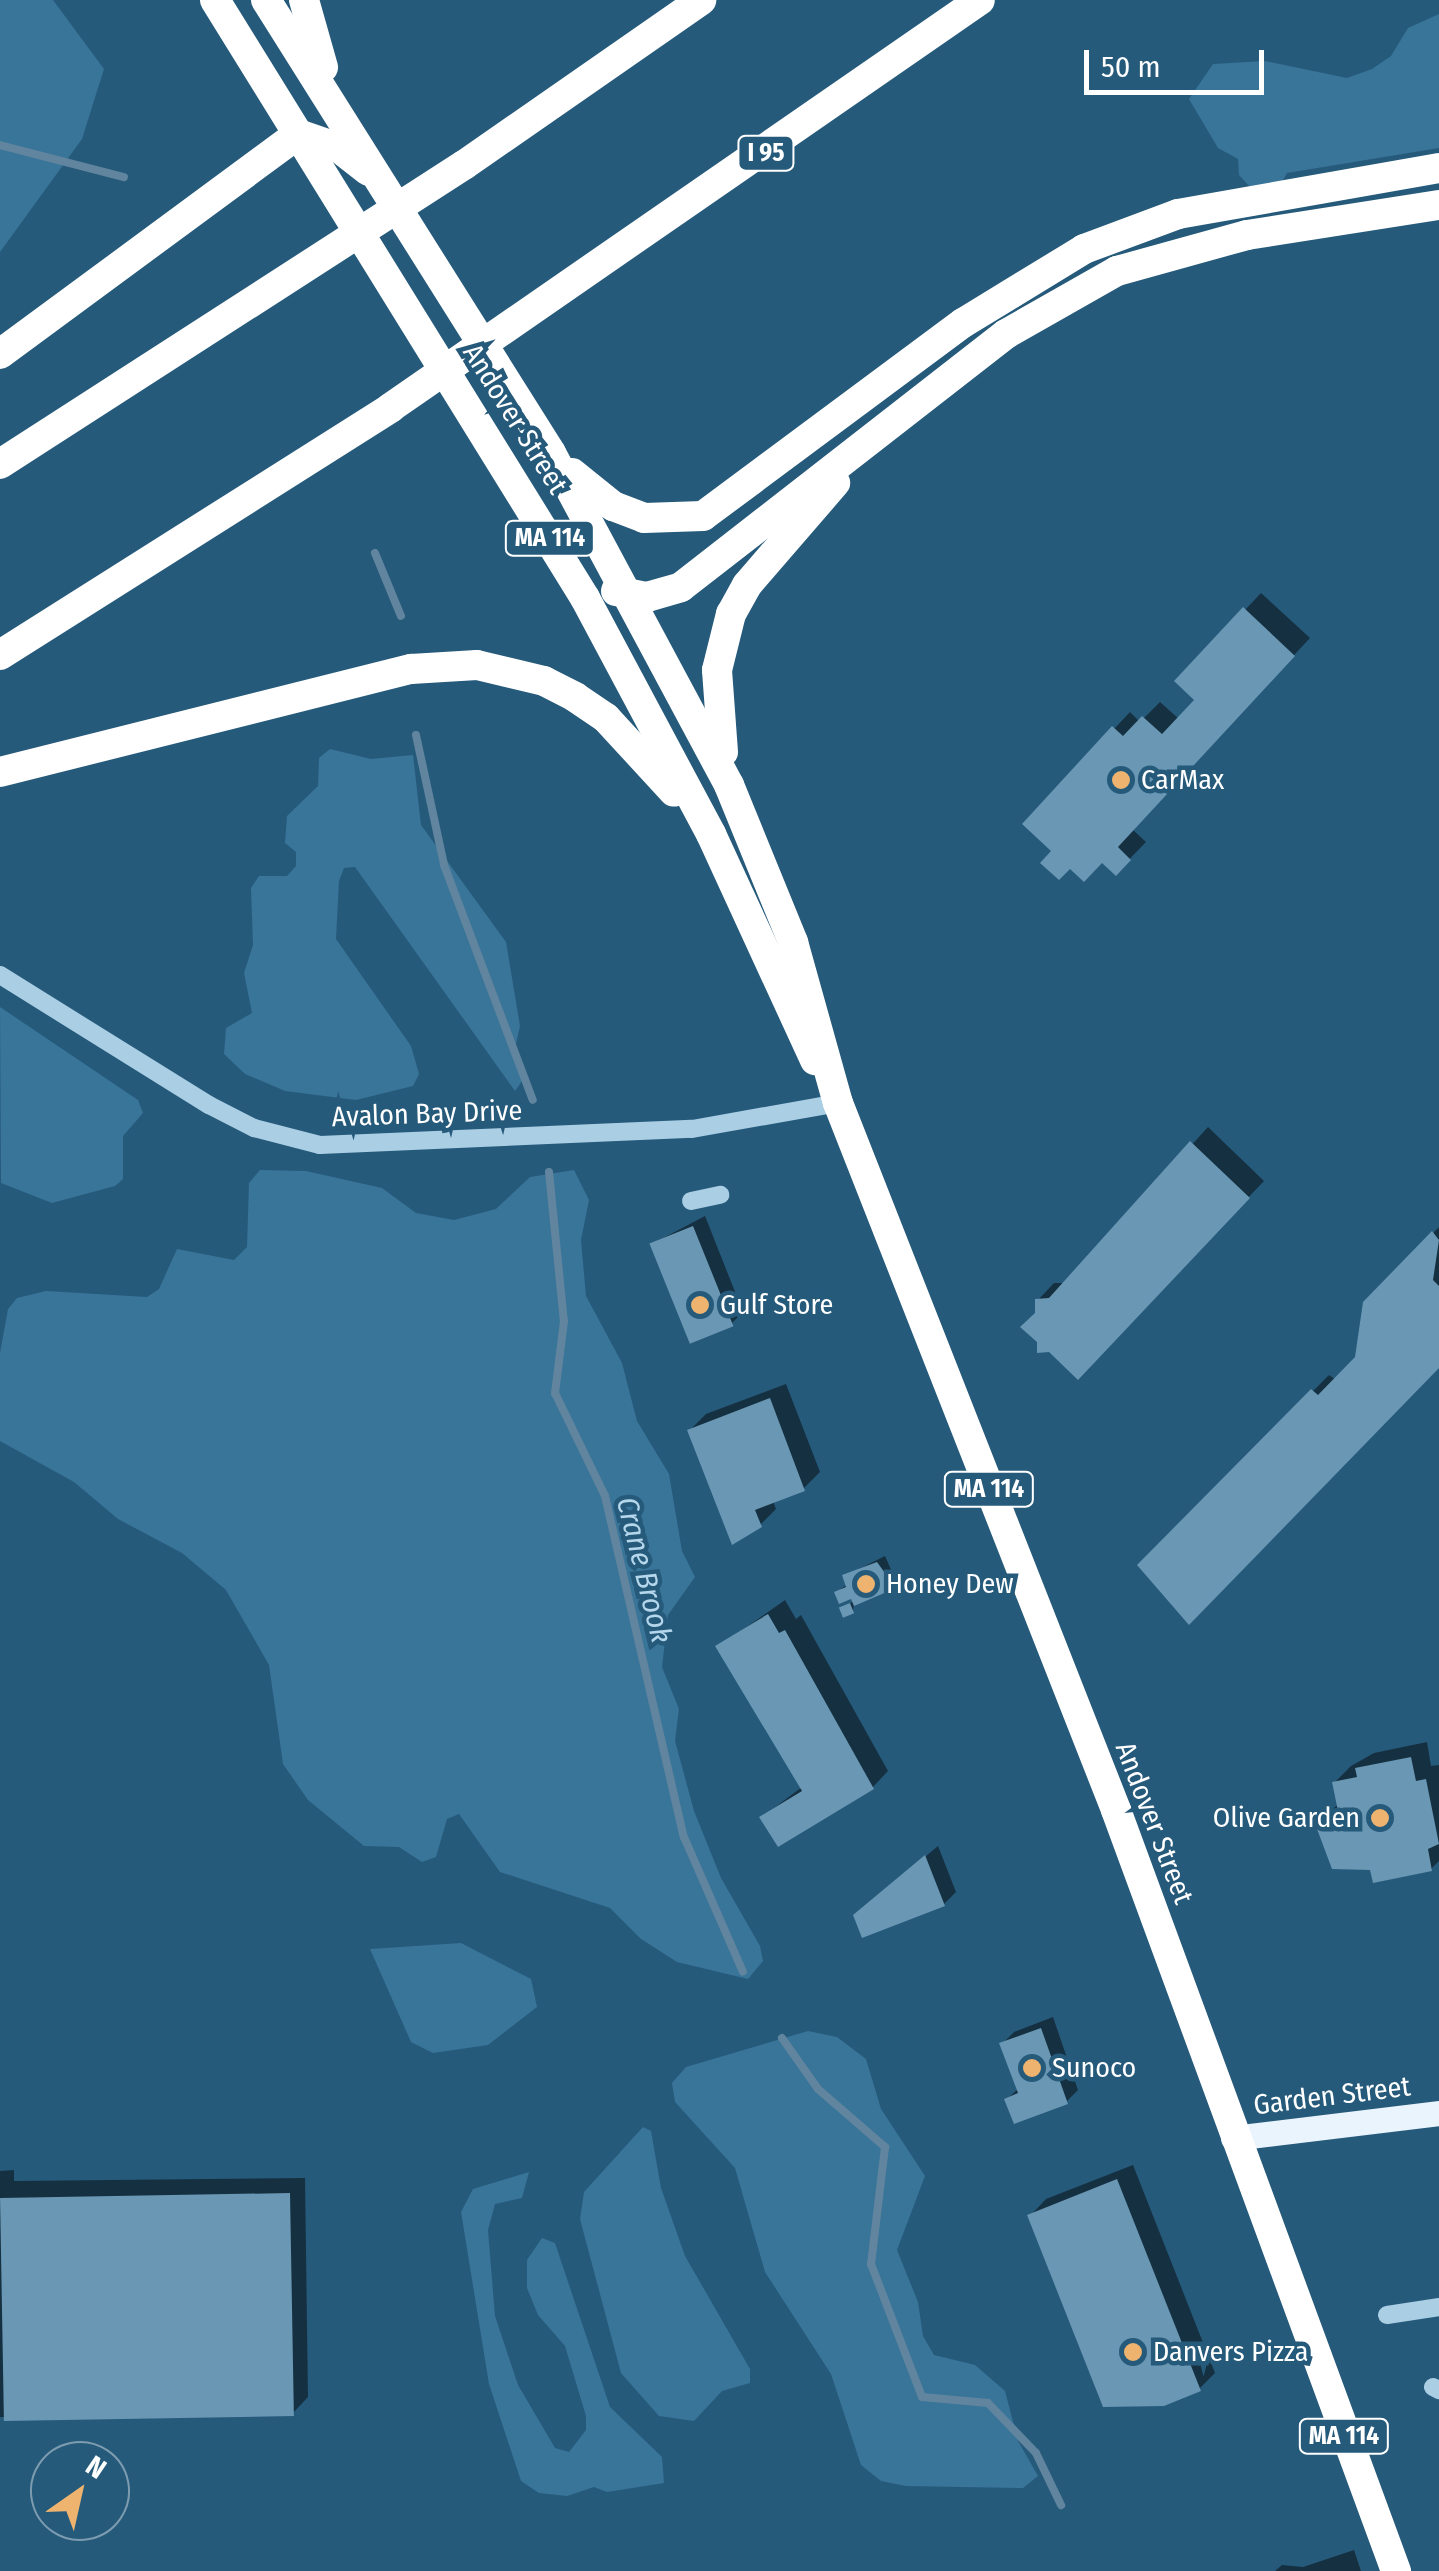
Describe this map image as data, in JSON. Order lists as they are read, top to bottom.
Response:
{
  "streets": {
    "highway": ["I 95", "Andover Street", "MA 114"],
    "main road": ["Garden Street"],
    "street": ["Avalon Bay Drive"]
  },
  "crossings": [
    ["Andover Street", "Avalon Bay Drive"],
    ["Andover Street", "Garden Street"]
  ],
  "water": ["Crane Brook"],
  "places": [
    "CarMax",
    "Gulf Store",
    "Honey Dew",
    "Olive Garden",
    "Sunoco",
    "Danvers Pizza"
  ],
  "scale_bar": "50 m",
  "north": "top right"
}
